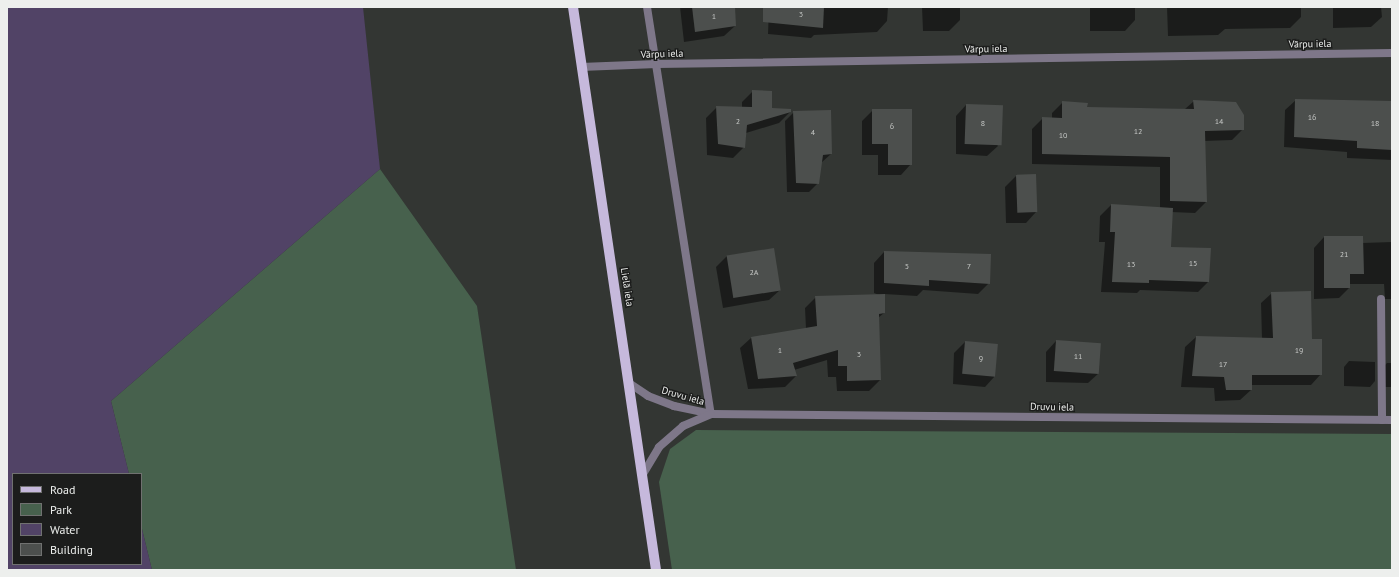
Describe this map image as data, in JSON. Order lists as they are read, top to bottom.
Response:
{
  "streets": {
    "main road": ["Lielā iela"],
    "street": ["Vārpu iela", "Druvu iela"]
  },
  "crossings": [
    ["Vārpu iela", "Lielā iela"],
    ["Lielā iela", "Druvu iela"]
  ],
  "house_numbers": [
    "3",
    "1",
    "16",
    "2",
    "14",
    "8",
    "18",
    "6",
    "12",
    "4",
    "10",
    "21",
    "15",
    "13",
    "5",
    "7",
    "2A",
    "1",
    "19",
    "3",
    "11",
    "9",
    "17"
  ],
  "legend": [
    "Road",
    "Park",
    "Water",
    "Building"
  ]
}
